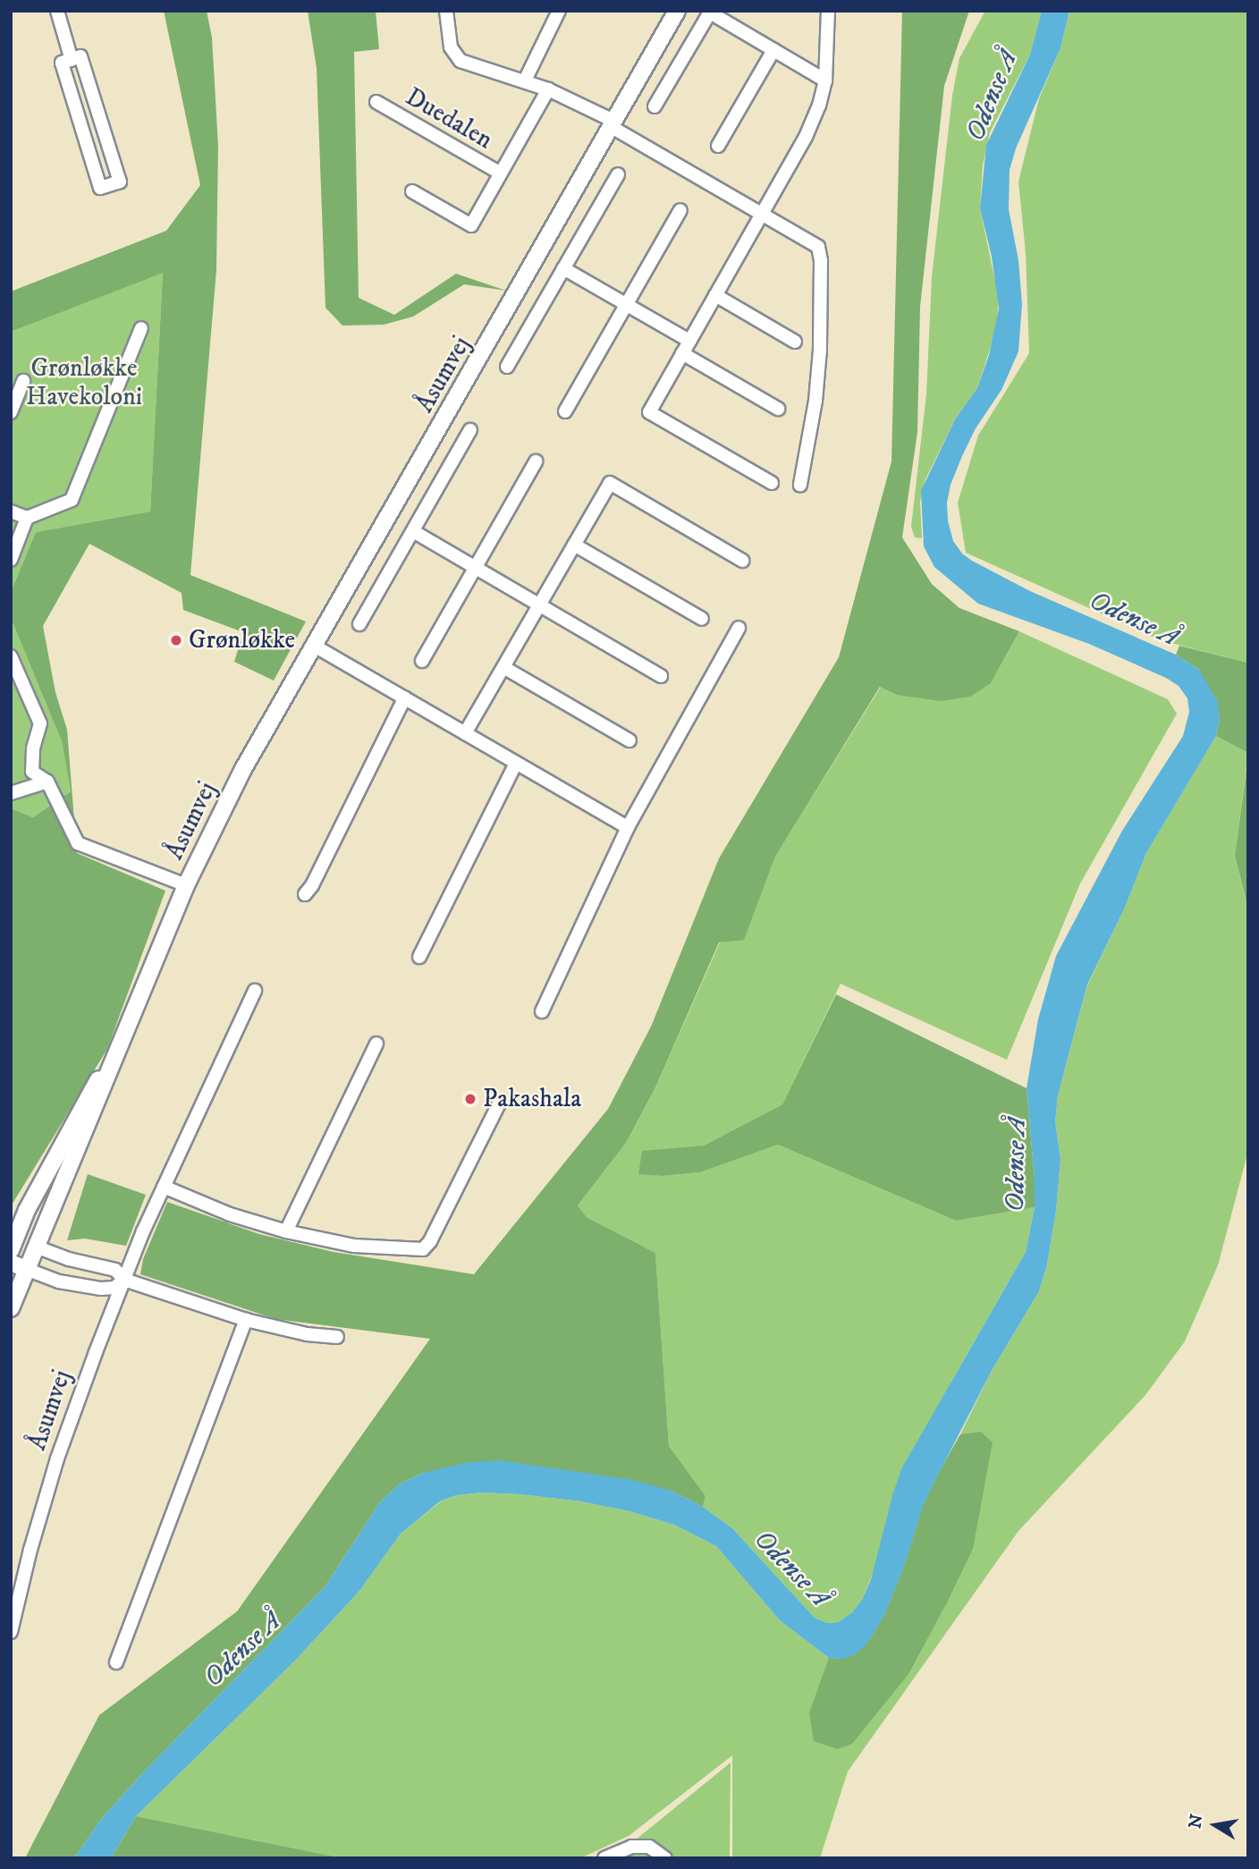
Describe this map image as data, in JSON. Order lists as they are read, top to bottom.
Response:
{
  "streets": {
    "street": ["Duedalen", "Åsumvej"]
  },
  "water": ["Odense Å"],
  "parks": ["Grønløkke Havekoloni"],
  "places": ["Grønløkke", "Pakashala"],
  "north": "left"
}
